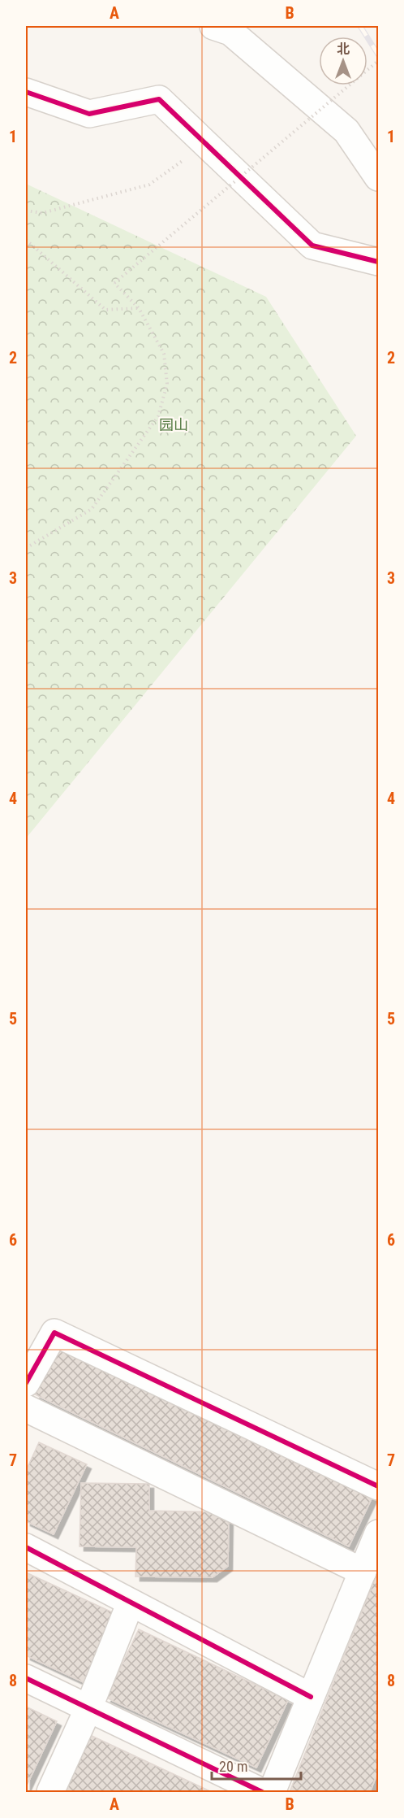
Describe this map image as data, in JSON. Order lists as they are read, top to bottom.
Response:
{
  "parks": ["园山"],
  "scale_bar": "20 m",
  "north": "top",
  "grid": {
    "columns": ["A", "B"],
    "rows": [
      "1",
      "2",
      "3",
      "4",
      "5",
      "6",
      "7",
      "8"
    ]
  }
}
